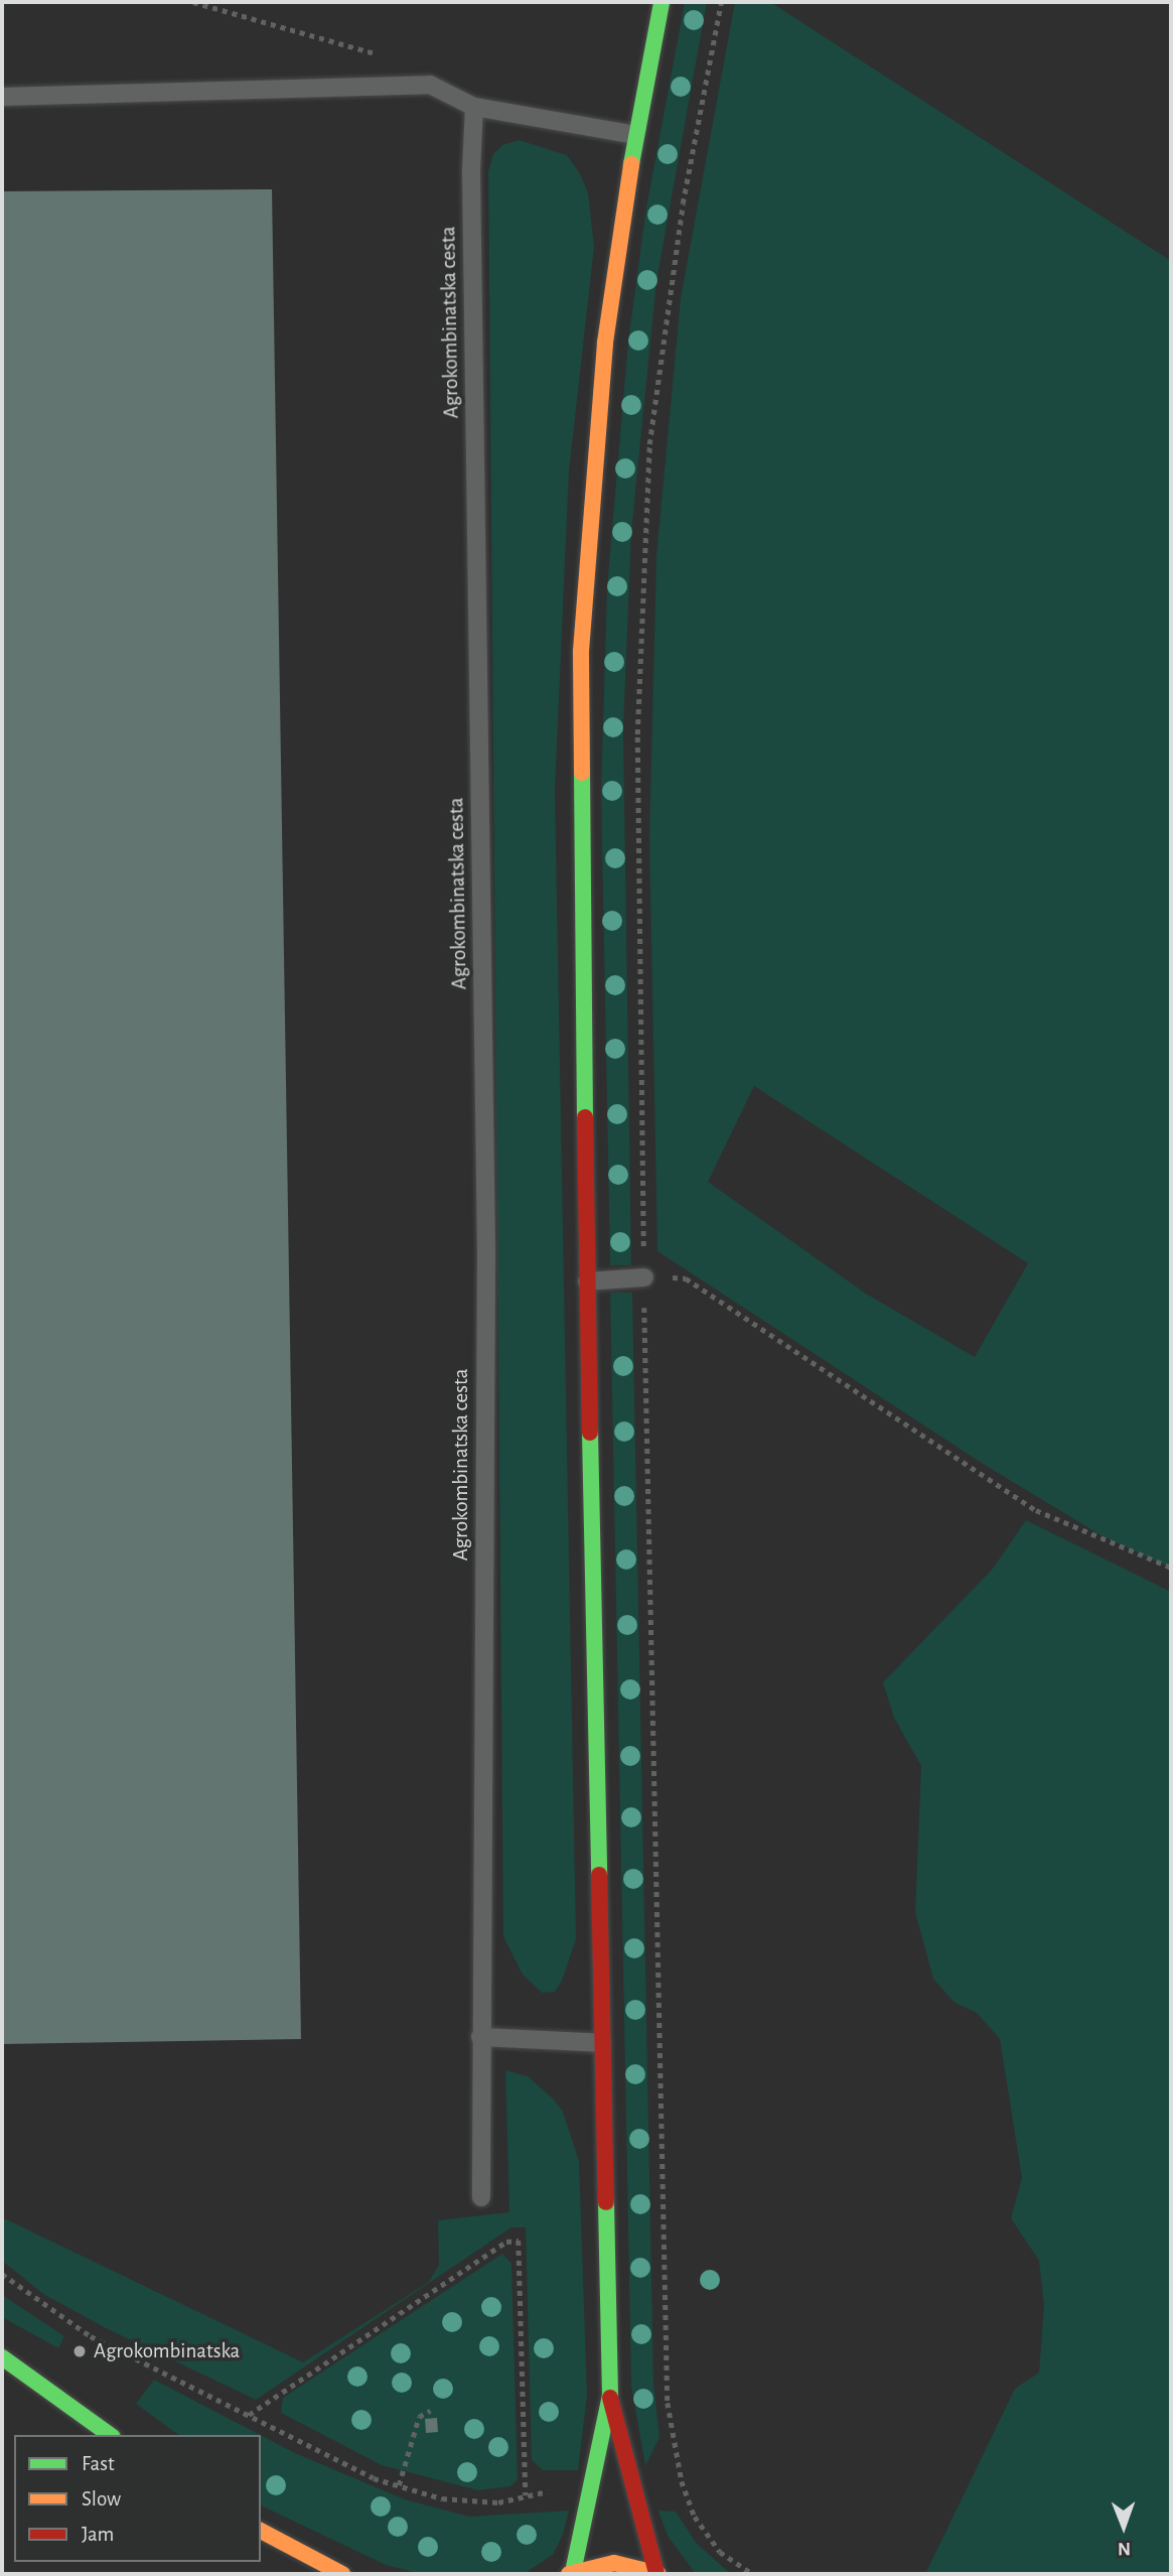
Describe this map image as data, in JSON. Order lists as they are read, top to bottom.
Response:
{
  "streets": {
    "lane": ["Agrokombinatska cesta"]
  },
  "places": ["Agrokombinatska"],
  "legend": ["Fast", "Slow", "Jam"],
  "north": "bottom"
}
